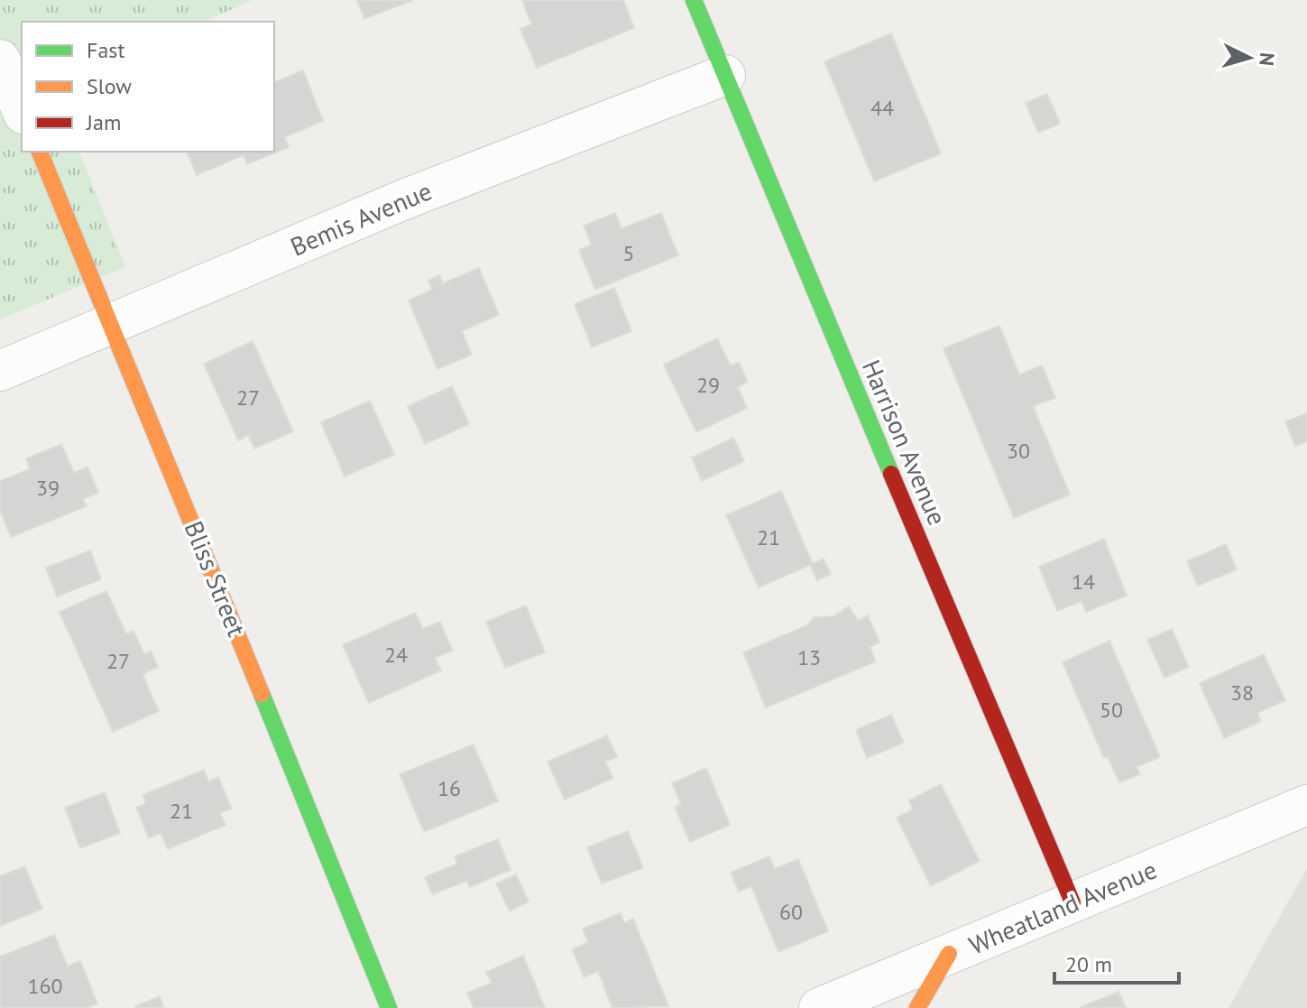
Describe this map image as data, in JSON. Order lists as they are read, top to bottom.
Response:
{
  "streets": {
    "street": [
      "Bemis Avenue",
      "Harrison Avenue",
      "Bliss Street",
      "Wheatland Avenue"
    ]
  },
  "crossings": [
    ["Bemis Avenue", "Harrison Avenue"],
    ["Bemis Avenue", "Bliss Street"],
    ["Harrison Avenue", "Wheatland Avenue"]
  ],
  "house_numbers": [
    "44",
    "5",
    "29",
    "27",
    "30",
    "39",
    "21",
    "14",
    "24",
    "13",
    "27",
    "38",
    "50",
    "16",
    "21",
    "60",
    "160"
  ],
  "legend": ["Fast", "Slow", "Jam"],
  "scale_bar": "20 m",
  "north": "right"
}
